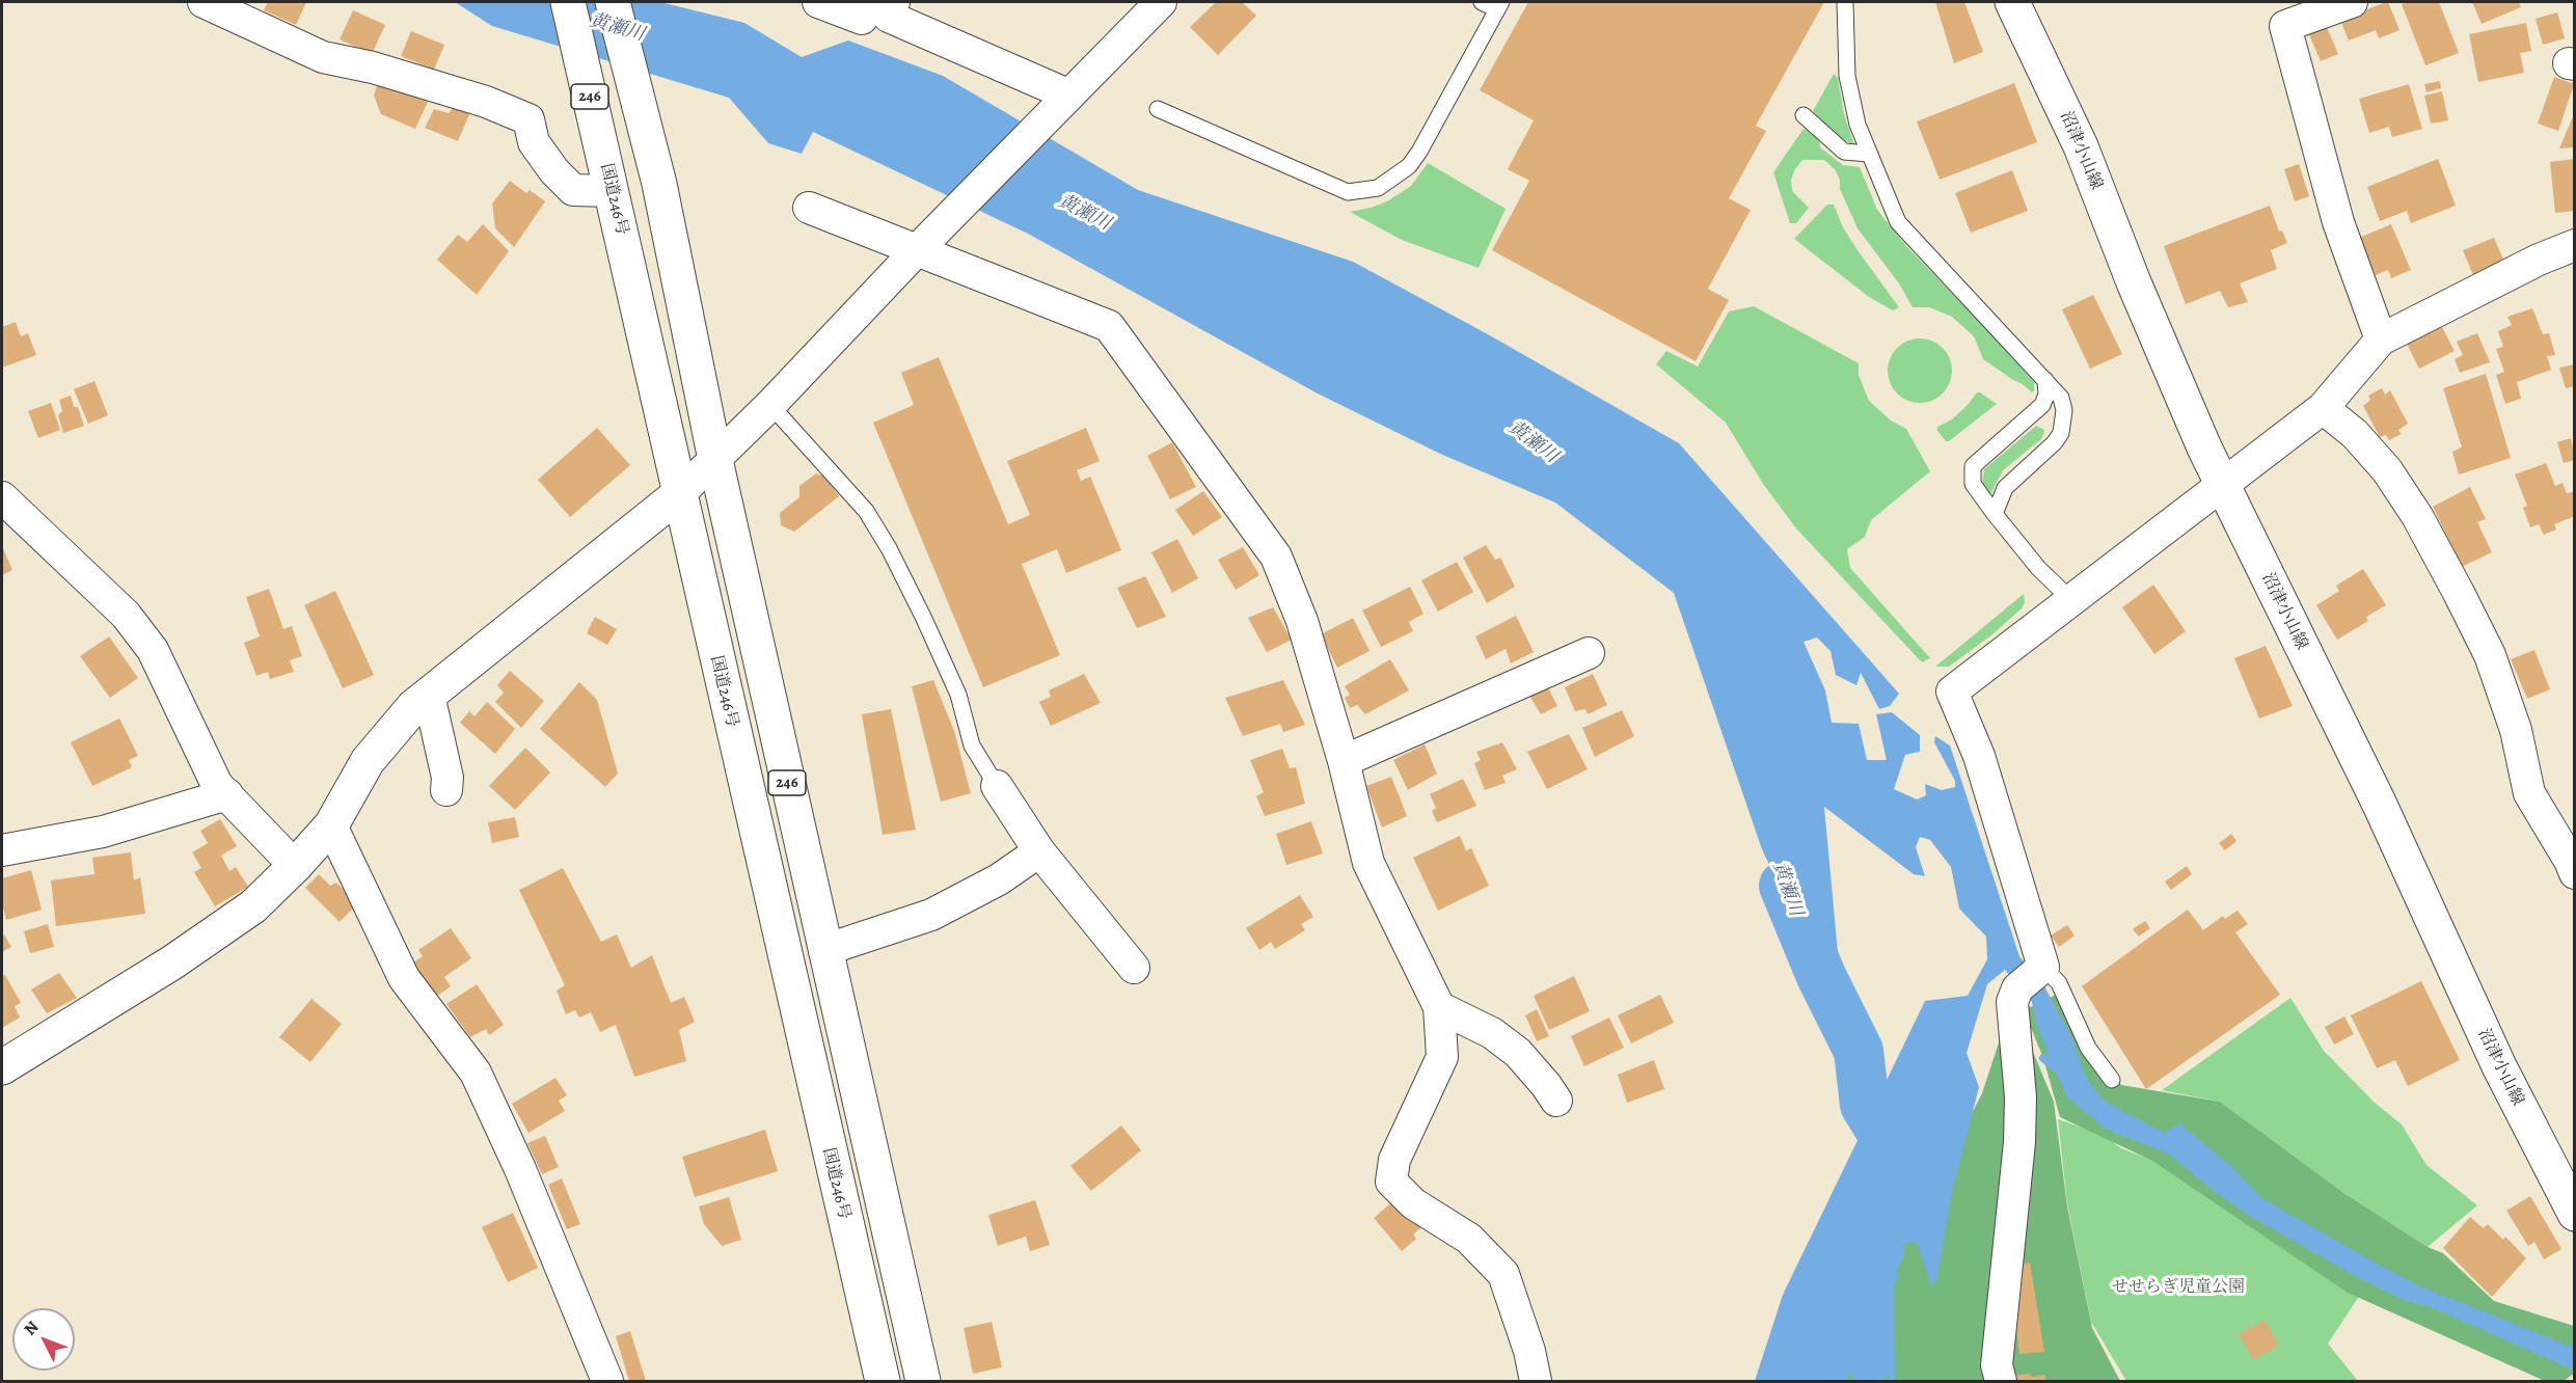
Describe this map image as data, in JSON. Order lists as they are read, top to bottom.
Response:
{
  "streets": {
    "main road": ["246", "沼津小山線", "国道246号"]
  },
  "water": ["黄瀬川"],
  "parks": ["せせらぎ児童公園"],
  "north": "top left"
}
